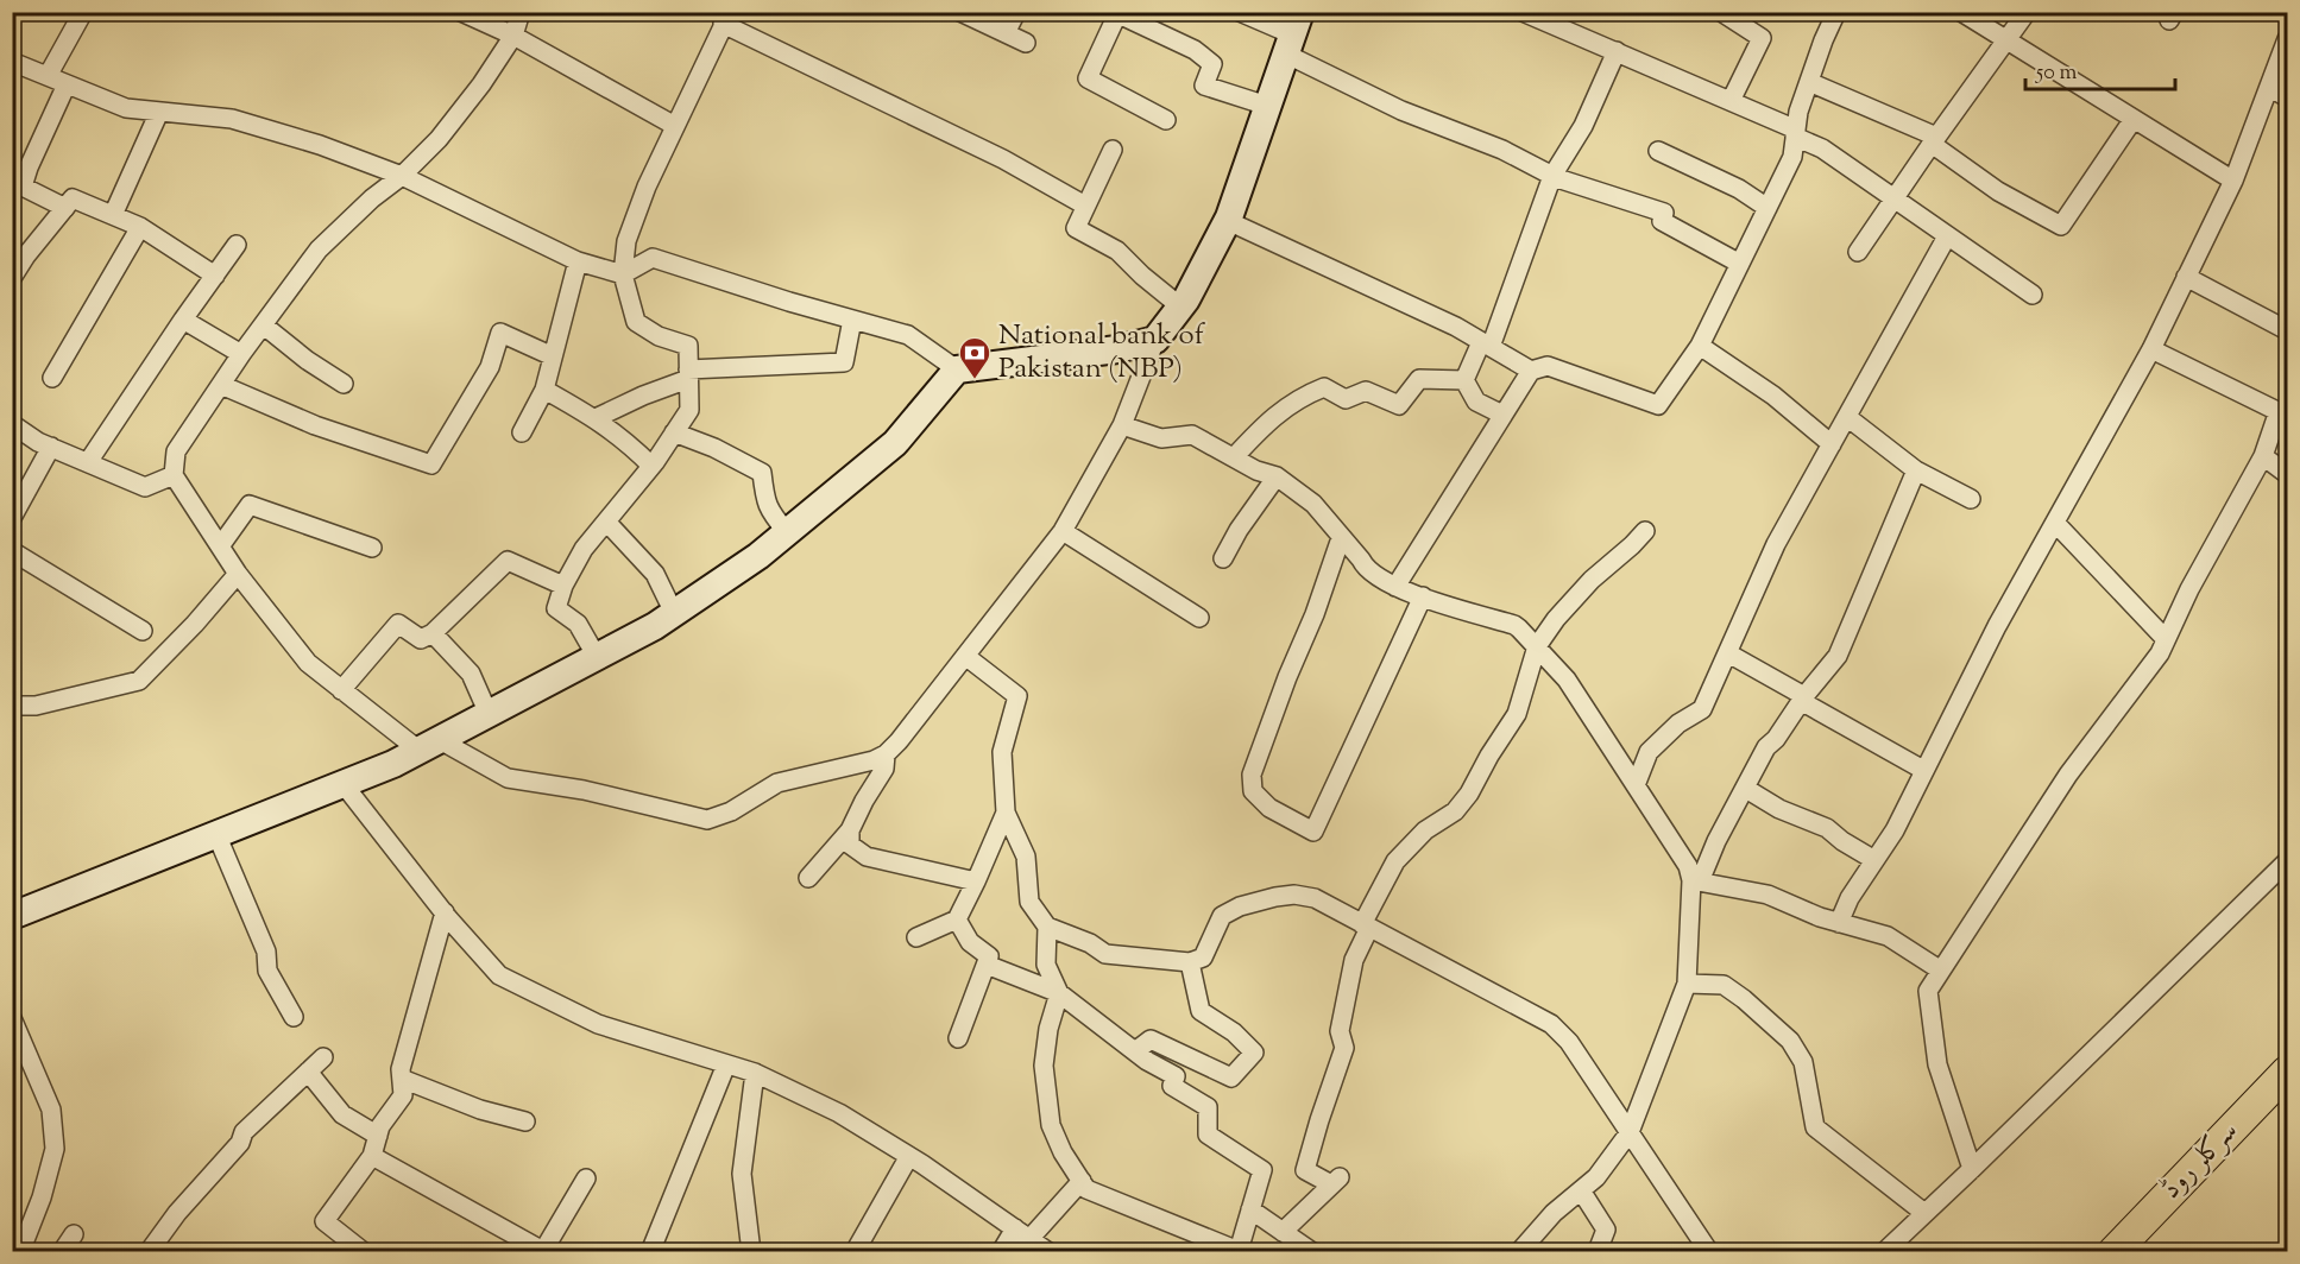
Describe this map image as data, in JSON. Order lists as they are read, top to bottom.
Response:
{
  "streets": {
    "main road": ["سرکلر روڈ"]
  },
  "places": {
    "bank": ["National bank of Pakistan (NBP)"]
  },
  "scale_bar": "50 m"
}
